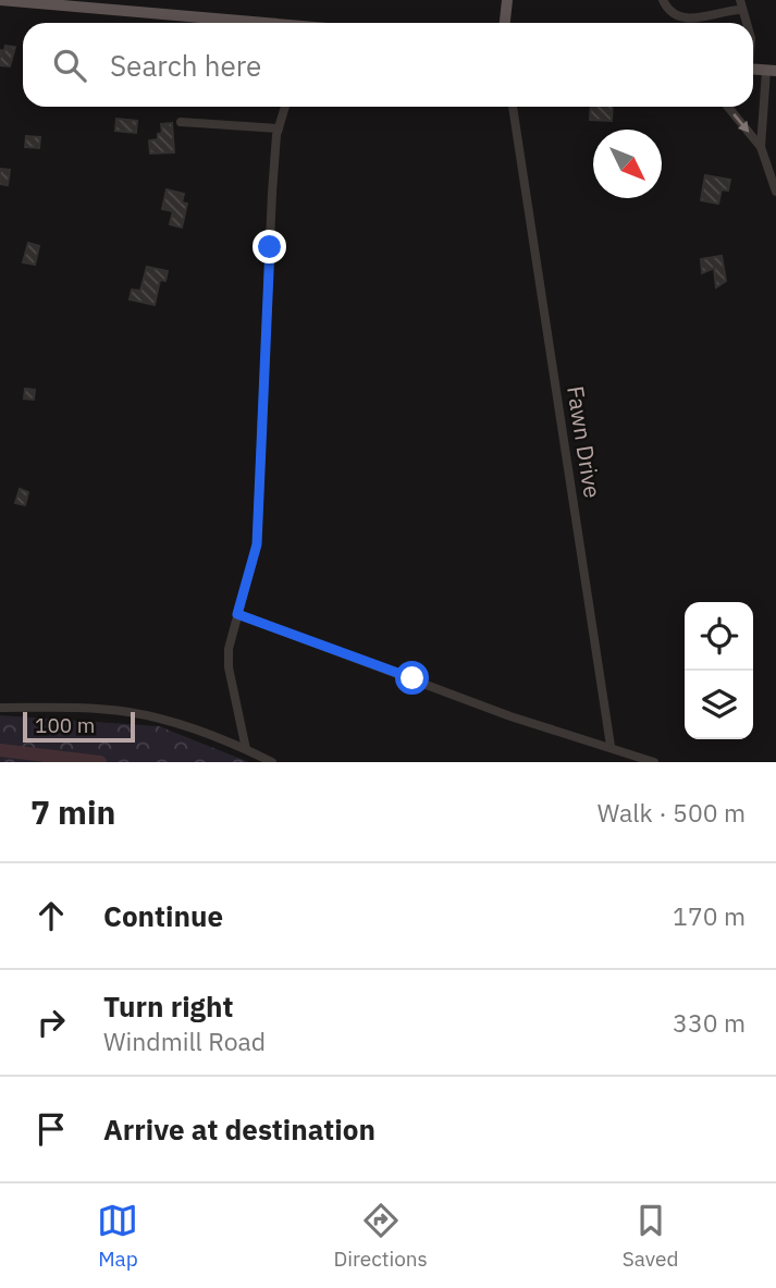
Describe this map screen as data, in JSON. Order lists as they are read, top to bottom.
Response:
{
  "streets": {
    "street": ["Fawn Drive"]
  },
  "scale_bar": "100 m",
  "north": "bottom right",
  "page": {
    "search": "Search here",
    "scale": "100 m",
    "heading": ["7 min", "Walk · 500 m"],
    "list": [
      ["Continue", "170 m"],
      ["Turn right", "Windmill Road", "330 m"],
      "Arrive at destination"
    ],
    "nav": ["Map", "Directions", "Saved"]
  }
}
